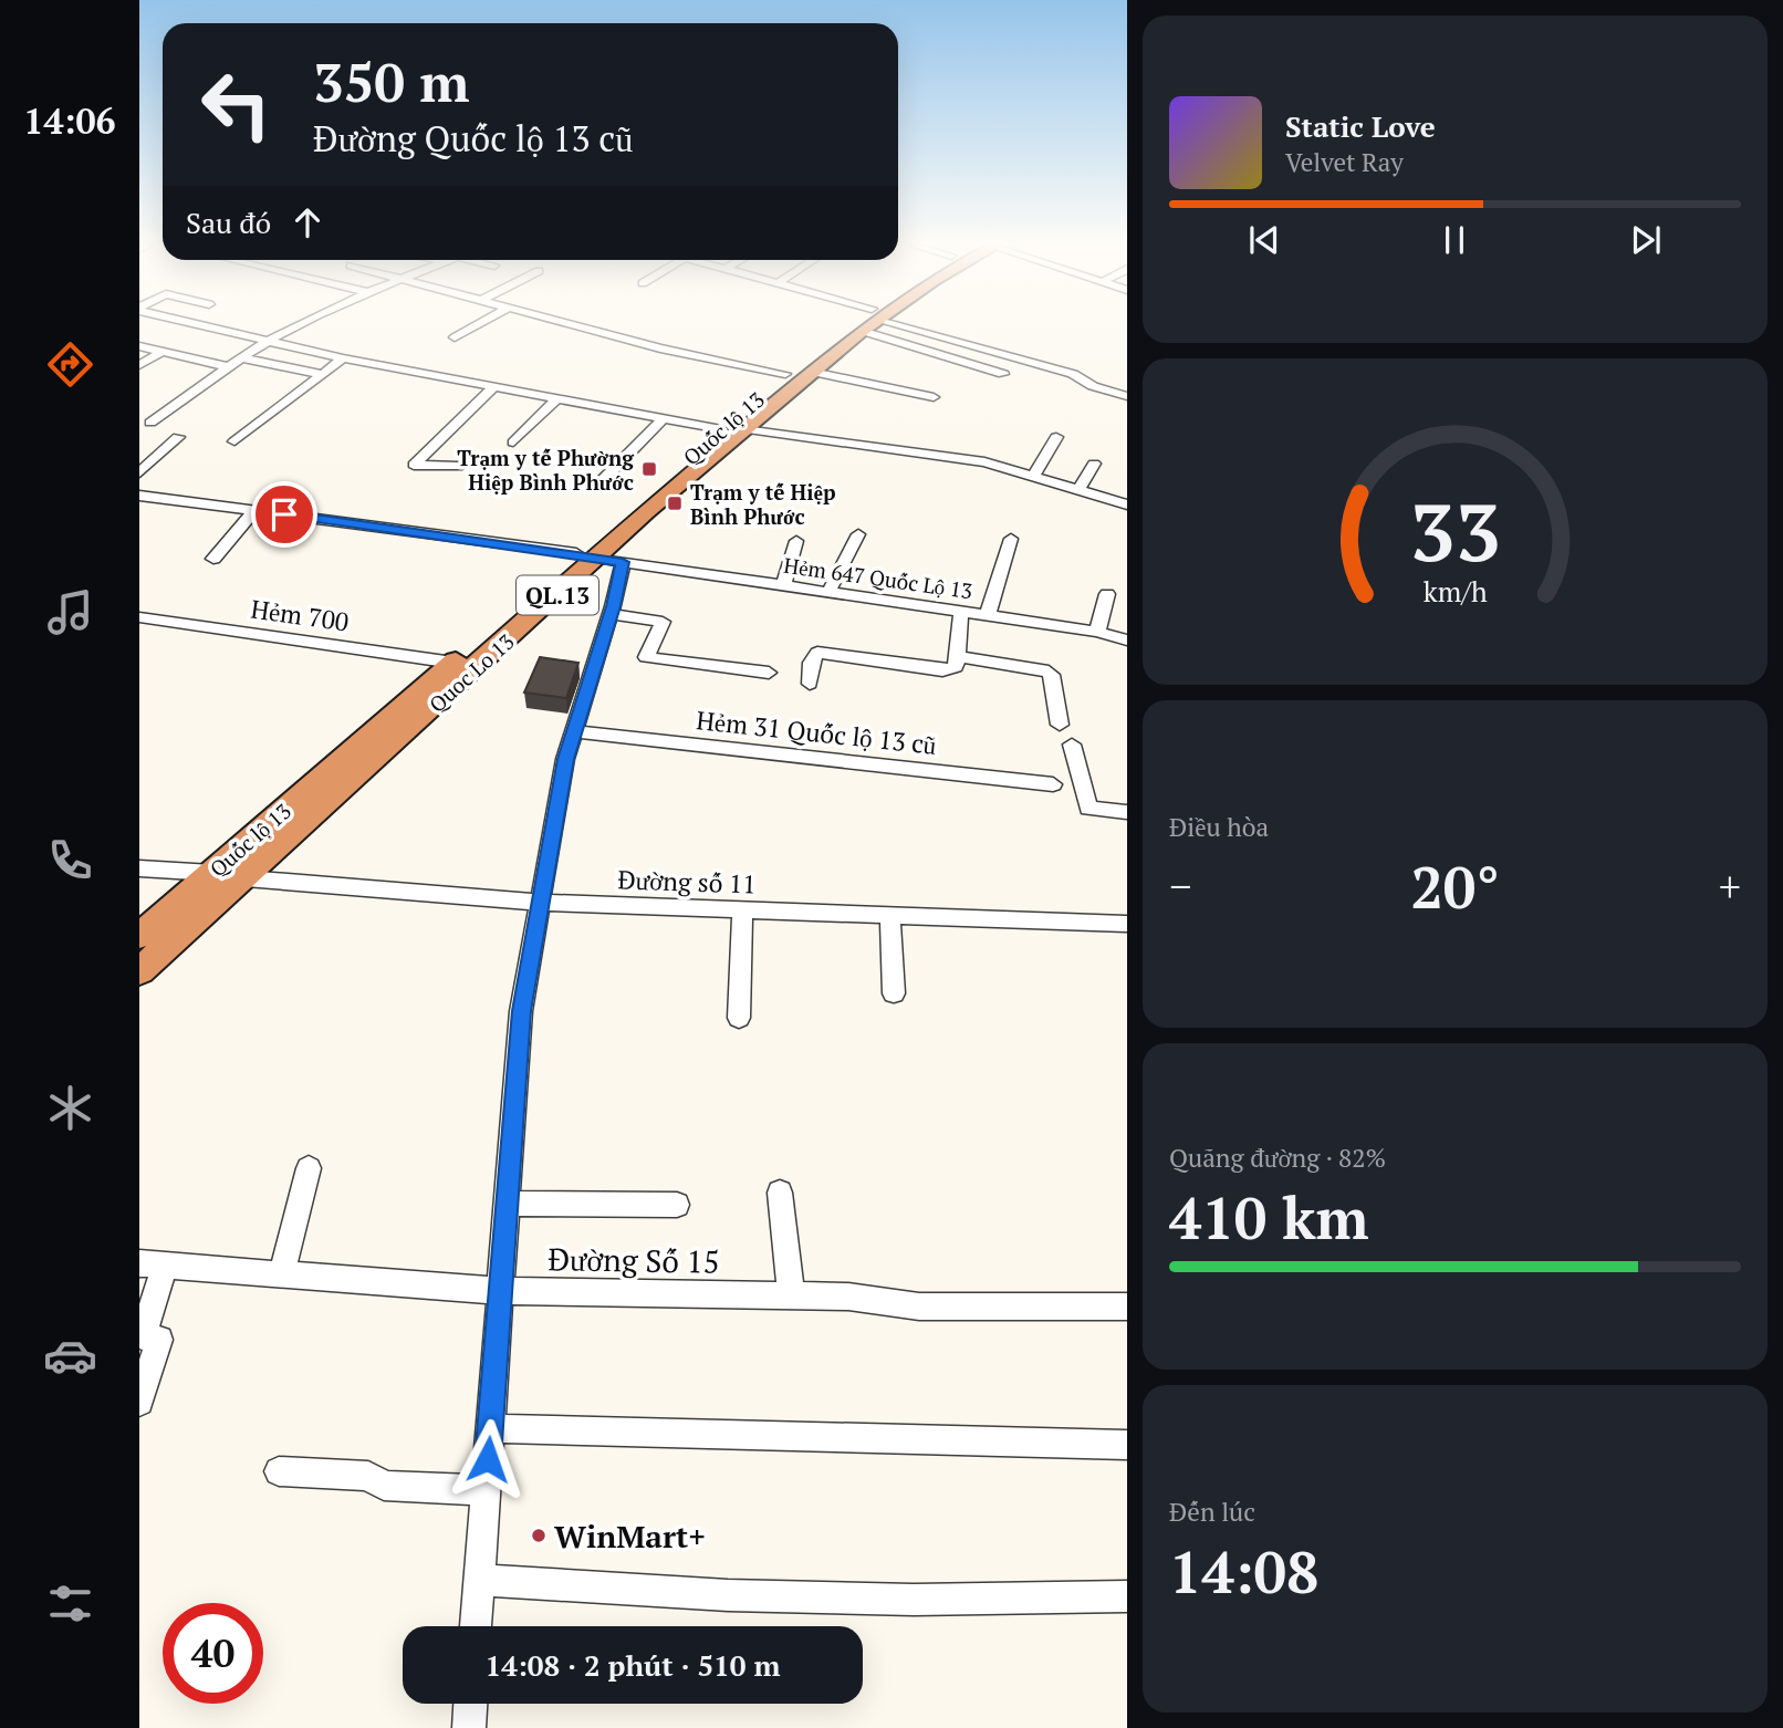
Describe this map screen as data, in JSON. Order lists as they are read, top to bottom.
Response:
{
  "streets": {
    "highway": ["Quốc lộ 13", "QL.13", "Quoc Lo 13"],
    "street": [
      "Hẻm 647 Quốc Lộ 13",
      "Hẻm 700",
      "Hẻm 31 Quốc lộ 13 cũ",
      "Đường số 11",
      "Đường Số 15"
    ]
  },
  "crossings": [
    ["Quốc lộ 13", "Hẻm 647 Quốc Lộ 13"],
    ["Quốc lộ 13", "Hẻm 700"],
    ["Quốc lộ 13", "Quoc Lo 13"],
    ["Hẻm 647 Quốc Lộ 13", "Quoc Lo 13"],
    ["Quoc Lo 13", "Đường số 11"]
  ],
  "places": {
    "transit": ["Trạm y tế Phường Hiệp Bình Phước", "Trạm y tế Hiệp Bình Phước"],
    "other": ["WinMart+"]
  },
  "page": {
    "tabs": "14:06",
    "turn": ["350 m", "Đường Quốc lộ 13 cũ"],
    "song": ["Static Love", "Velvet Ray"],
    "then": "Sau đó",
    "tile": [
      "Điều hòa",
      ["Quãng đường · 82%", "410 km"],
      ["Đến lúc", "14:08"]
    ],
    "heat": ["−", "20°", "+"],
    "limit": "40",
    "trip": "14:08 · 2 phút · 510 m",
    "gauge": ["33", "km/h"]
  }
}
